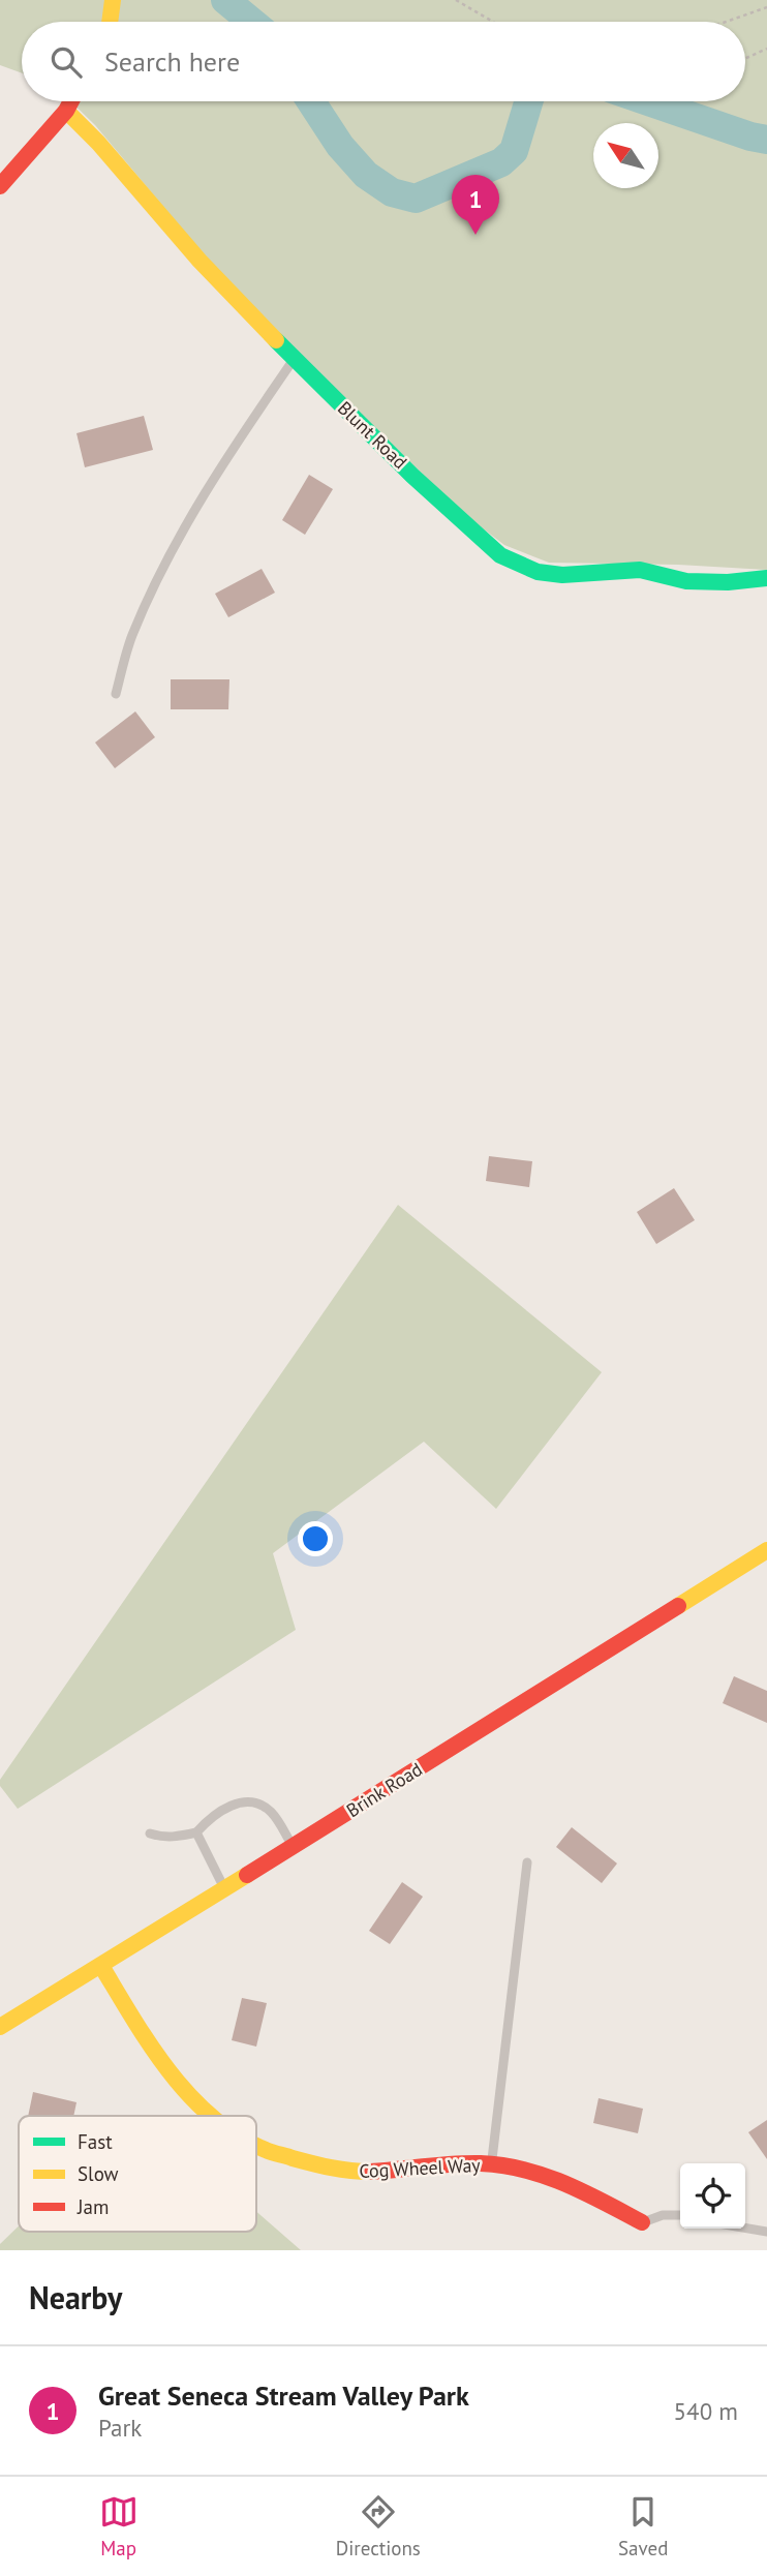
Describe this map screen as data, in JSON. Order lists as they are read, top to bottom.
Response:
{
  "streets": {
    "street": ["Blunt Road", "Brink Road", "Cog Wheel Way"]
  },
  "crossings": [
    ["Brink Road", "Cog Wheel Way"]
  ],
  "legend": ["Fast", "Slow", "Jam"],
  "north": "top left",
  "page": {
    "search": "Search here",
    "pins": "1",
    "heading": "Nearby",
    "list": [
      {
        "mark": "1",
        "name": "Great Seneca Stream Valley Park",
        "note": "Park",
        "value": "540 m"
      }
    ],
    "nav": ["Map", "Directions", "Saved"]
  }
}
